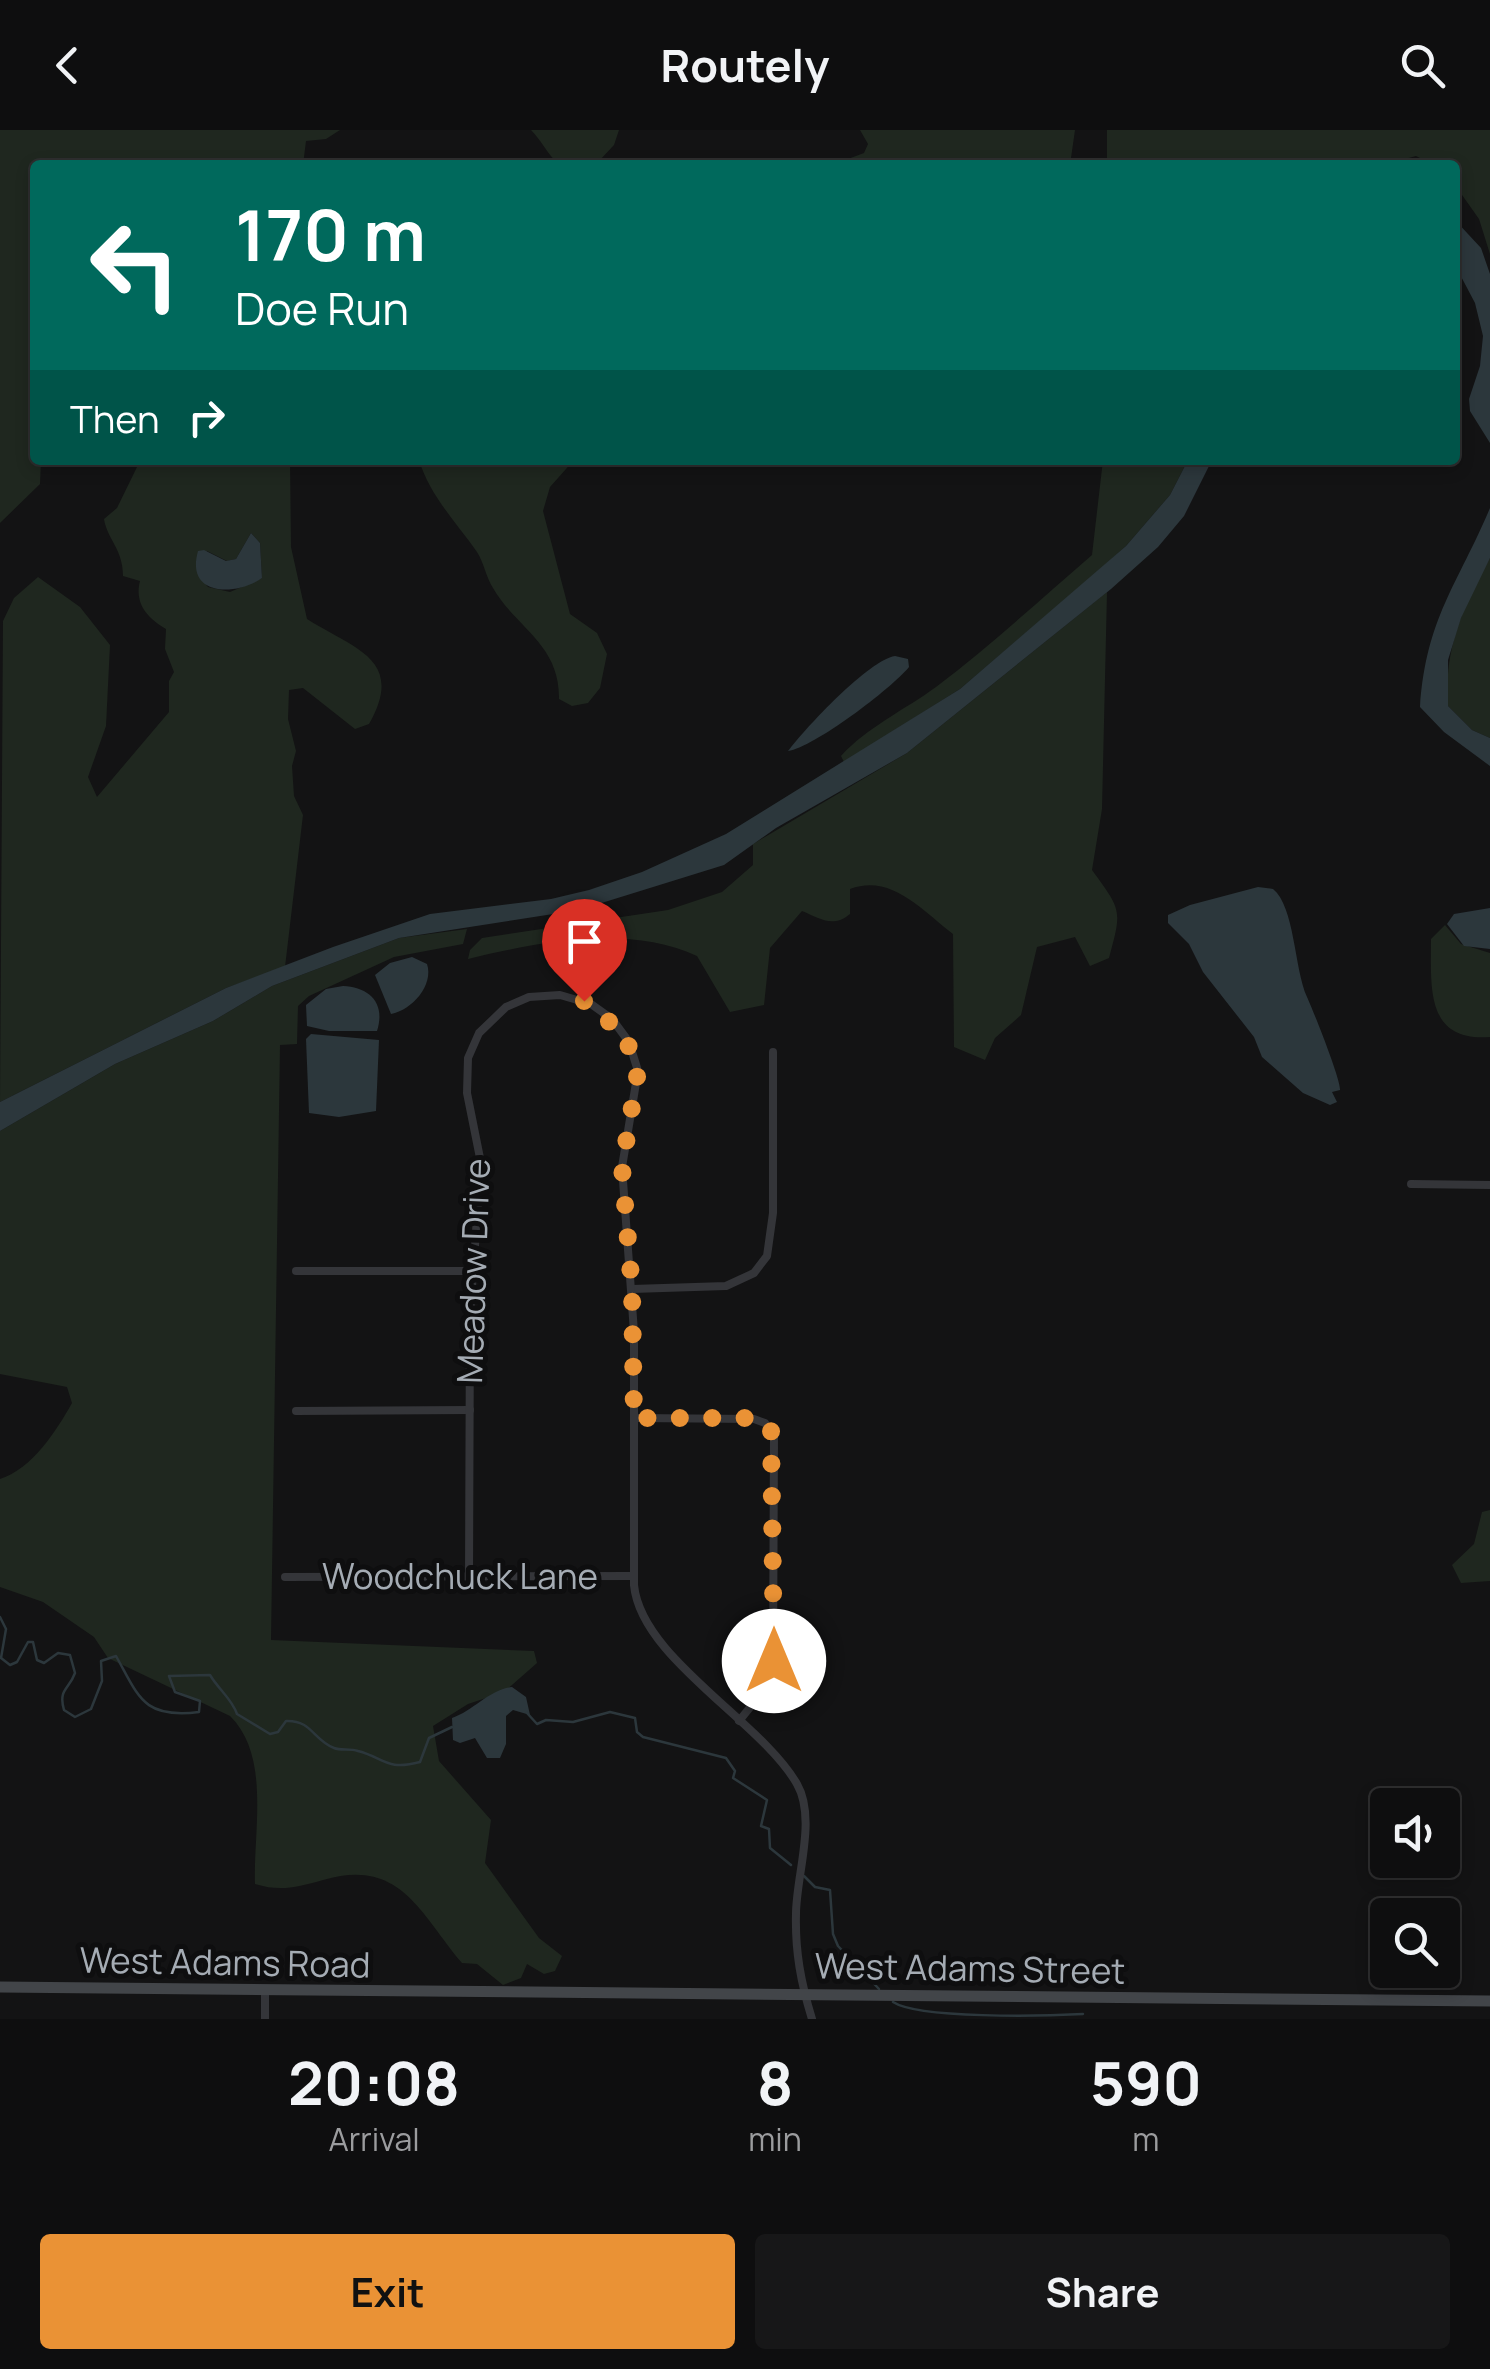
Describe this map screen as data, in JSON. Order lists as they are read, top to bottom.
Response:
{
  "streets": {
    "street": [
      "Meadow Drive",
      "Woodchuck Lane",
      "West Adams Road",
      "West Adams Street"
    ]
  },
  "crossings": [
    ["Meadow Drive", "Woodchuck Lane"],
    ["Meadow Drive", "West Adams Street"],
    ["West Adams Road", "West Adams Street"]
  ],
  "page": {
    "header": "Routely",
    "turn": ["170 m", "Doe Run"],
    "then": "Then",
    "eta": [
      "20:08",
      "Arrival",
      "8",
      "min",
      "590",
      "m"
    ],
    "buttons": ["Exit", "Share"]
  }
}
